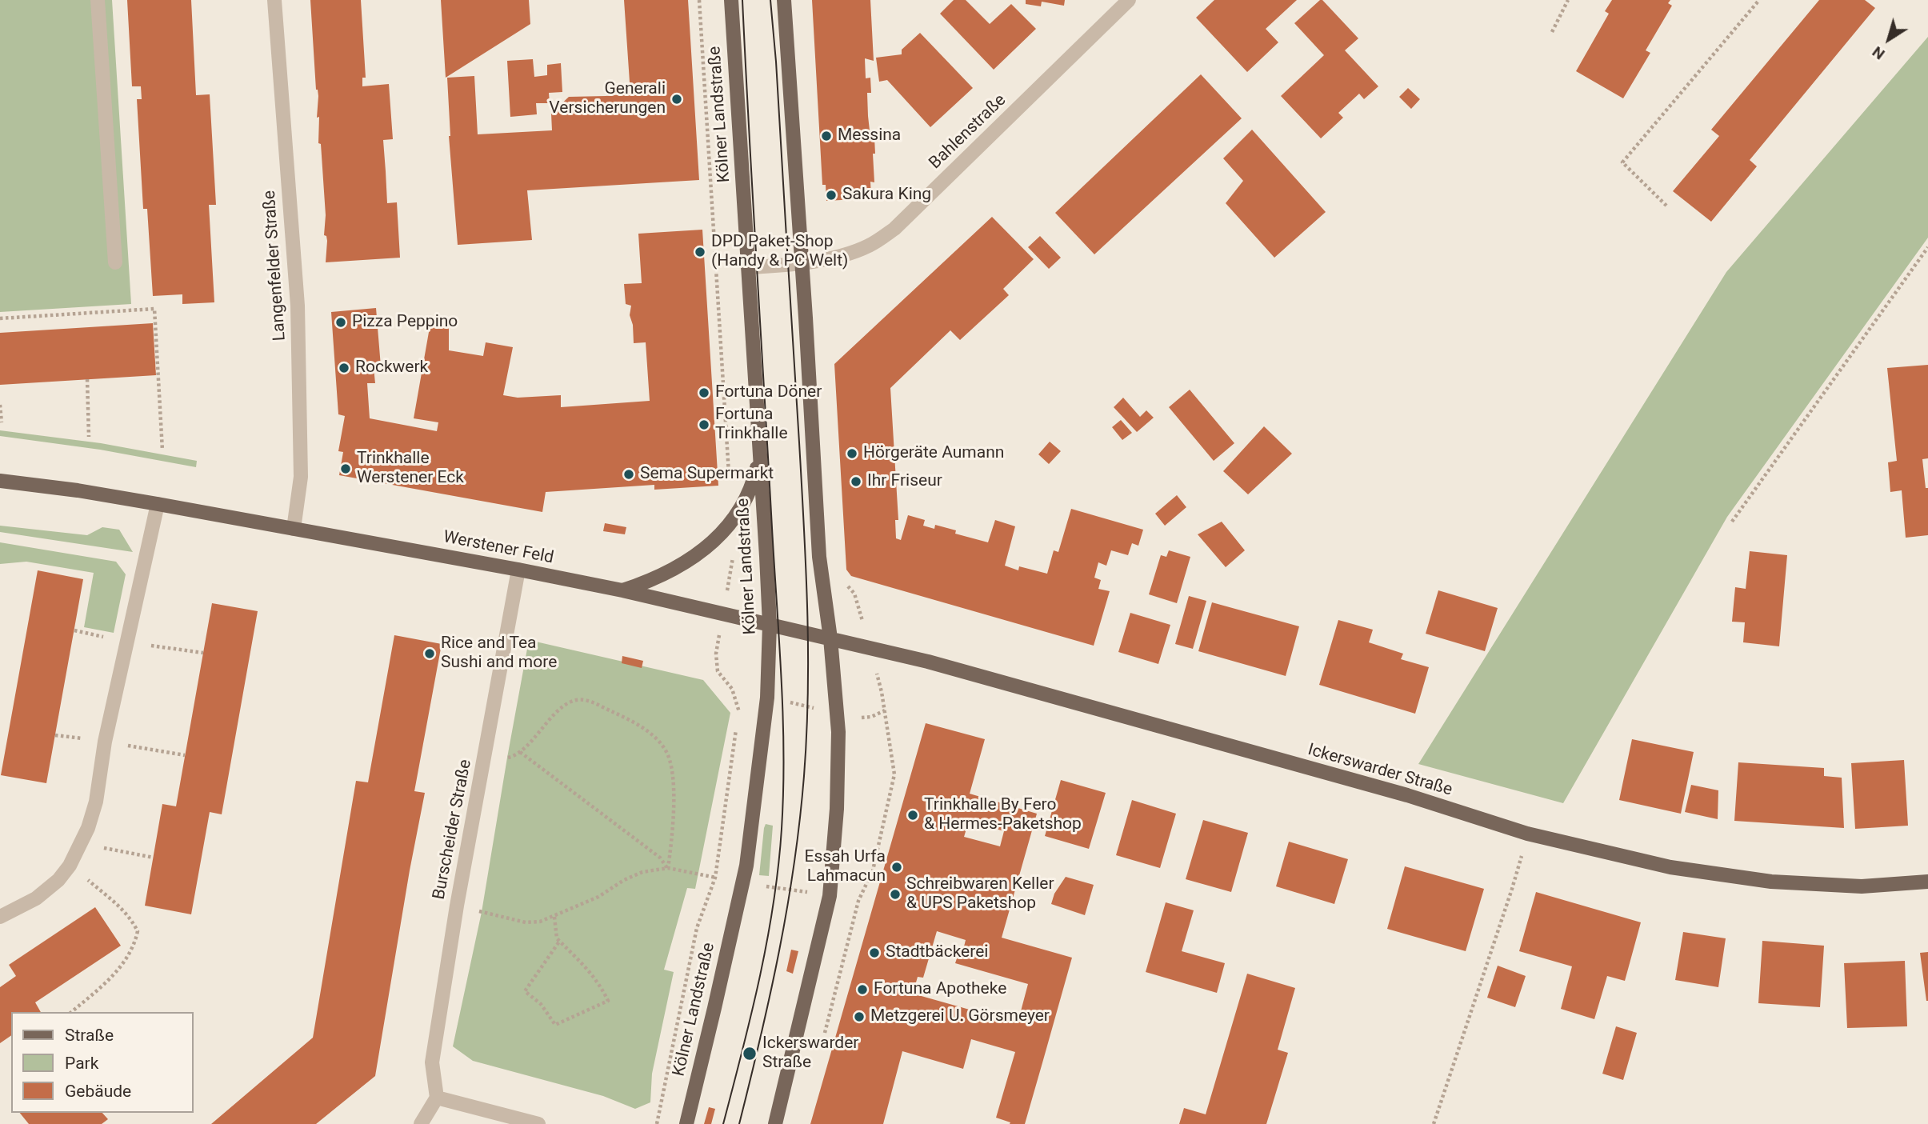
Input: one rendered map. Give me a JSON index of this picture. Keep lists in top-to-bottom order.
{
  "streets": {
    "main road": ["Kölner Landstraße", "Werstener Feld", "Ickerswarder Straße"],
    "street": ["Bahlenstraße", "Langenfelder Straße", "Burscheider Straße"]
  },
  "crossings": [
    ["Kölner Landstraße", "Bahlenstraße"],
    ["Kölner Landstraße", "Werstener Feld"],
    ["Langenfelder Straße", "Werstener Feld"],
    ["Werstener Feld", "Ickerswarder Straße"],
    ["Werstener Feld", "Burscheider Straße"]
  ],
  "places": [
    "Generali Versicherungen",
    "Messina",
    "Sakura King",
    "DPD Paket-Shop (Handy & PC Welt)",
    "Pizza Peppino",
    "Rockwerk",
    "Fortuna Döner",
    "Fortuna Trinkhalle",
    "Hörgeräte Aumann",
    "Trinkhalle Werstener Eck",
    "Sema Supermarkt",
    "Ihr Friseur",
    "Rice and Tea Sushi and more",
    "Trinkhalle By Fero & Hermes-Paketshop",
    "Essah Urfa Lahmacun",
    "Schreibwaren Keller & UPS Paketshop",
    "Stadtbäckerei",
    "Fortuna Apotheke",
    "Metzgerei U. Görsmeyer",
    "Ickerswarder Straße"
  ],
  "legend": ["Straße", "Park", "Gebäude"],
  "north": "bottom left"
}
